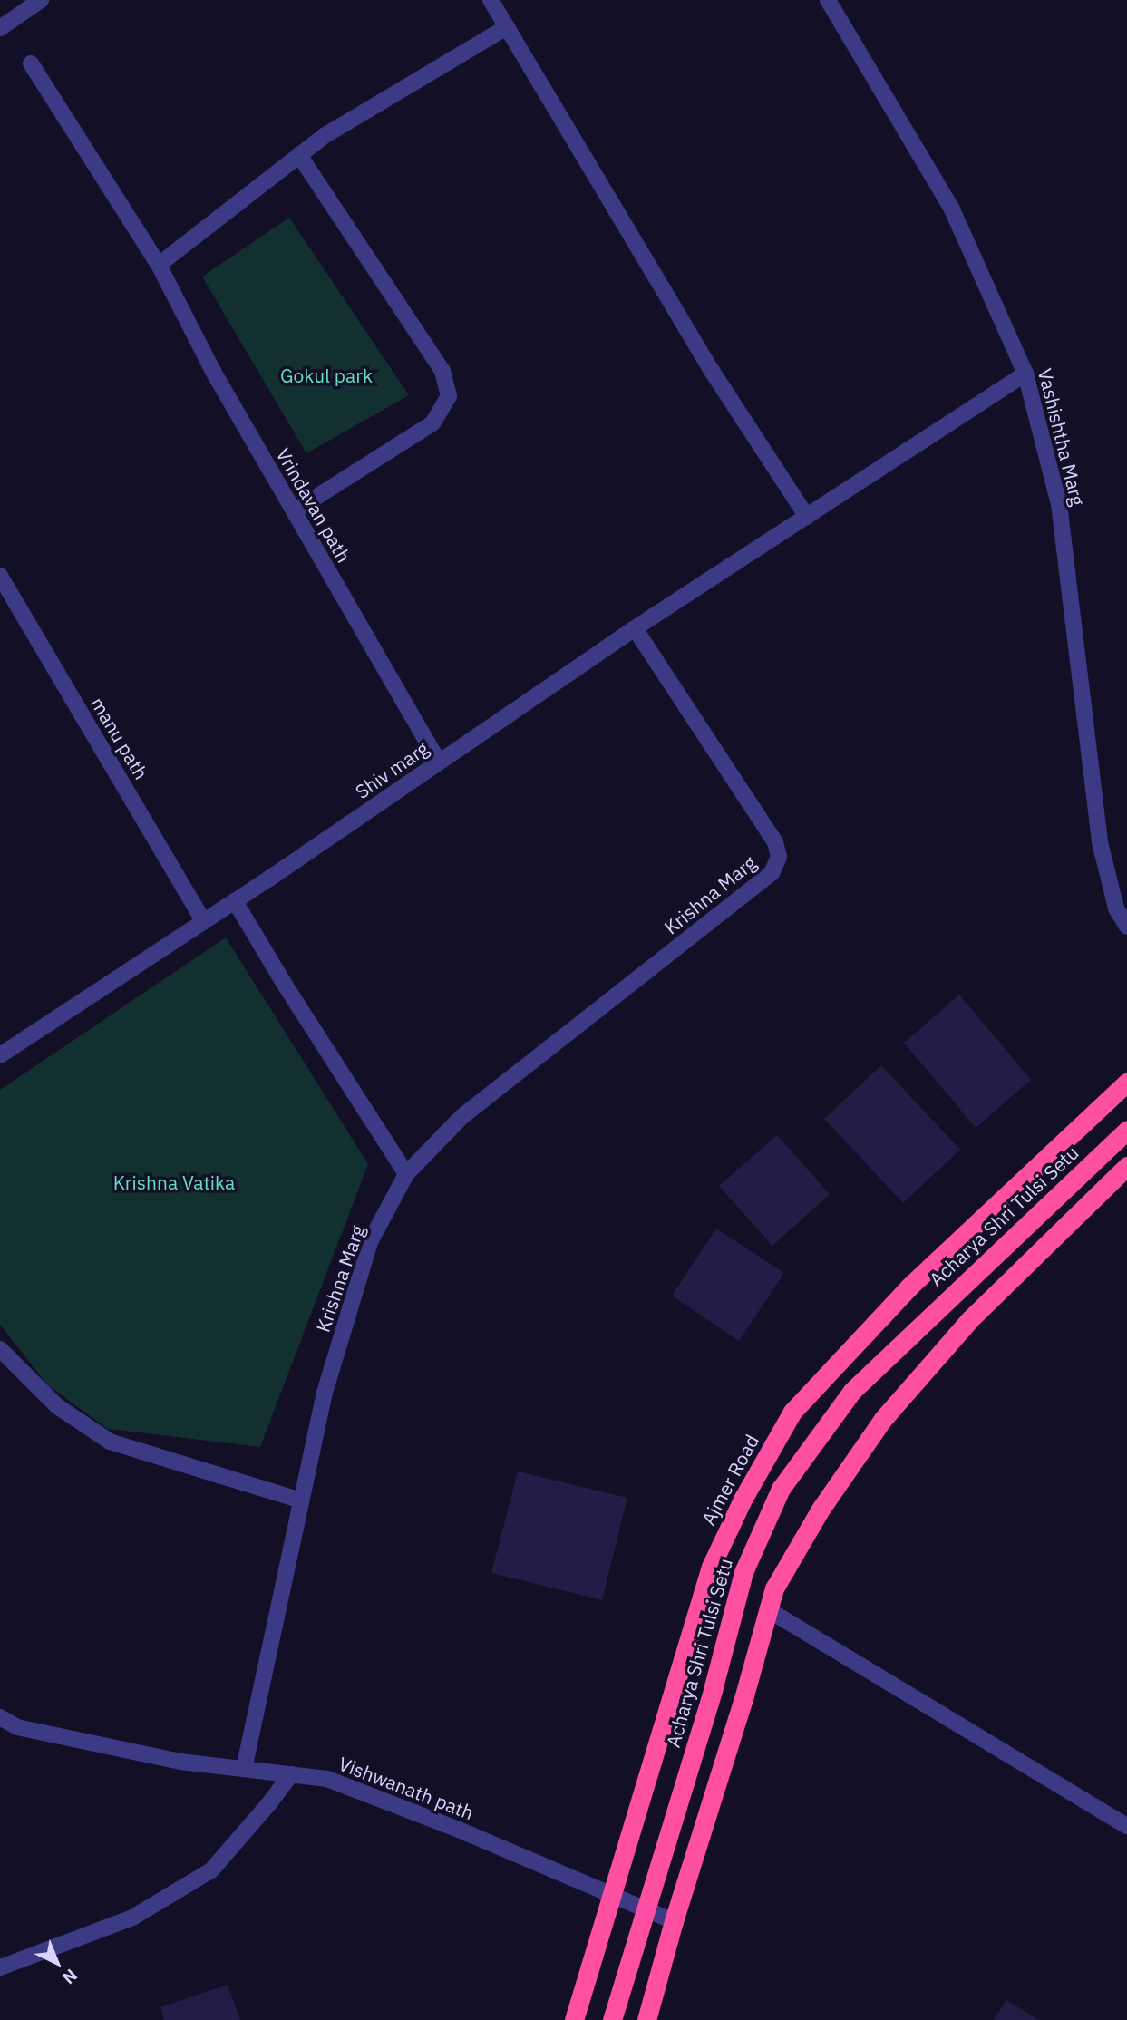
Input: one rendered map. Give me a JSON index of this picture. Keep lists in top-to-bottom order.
{
  "streets": {
    "highway": ["Acharya Shri Tulsi Setu", "Ajmer Road"],
    "street": [
      "Vashishtha Marg",
      "Vrindavan path",
      "manu path",
      "Shiv marg",
      "Krishna Marg",
      "Vishwanath path"
    ]
  },
  "crossings": [
    ["Vashishtha Marg", "Shiv marg"],
    ["Vrindavan path", "Shiv marg"],
    ["manu path", "Shiv marg"],
    ["Shiv marg", "Krishna Marg"],
    ["Krishna Marg", "Vishwanath path"],
    ["Ajmer Road", "Vishwanath path"]
  ],
  "parks": ["Gokul park", "Krishna Vatika"],
  "north": "bottom right"
}
